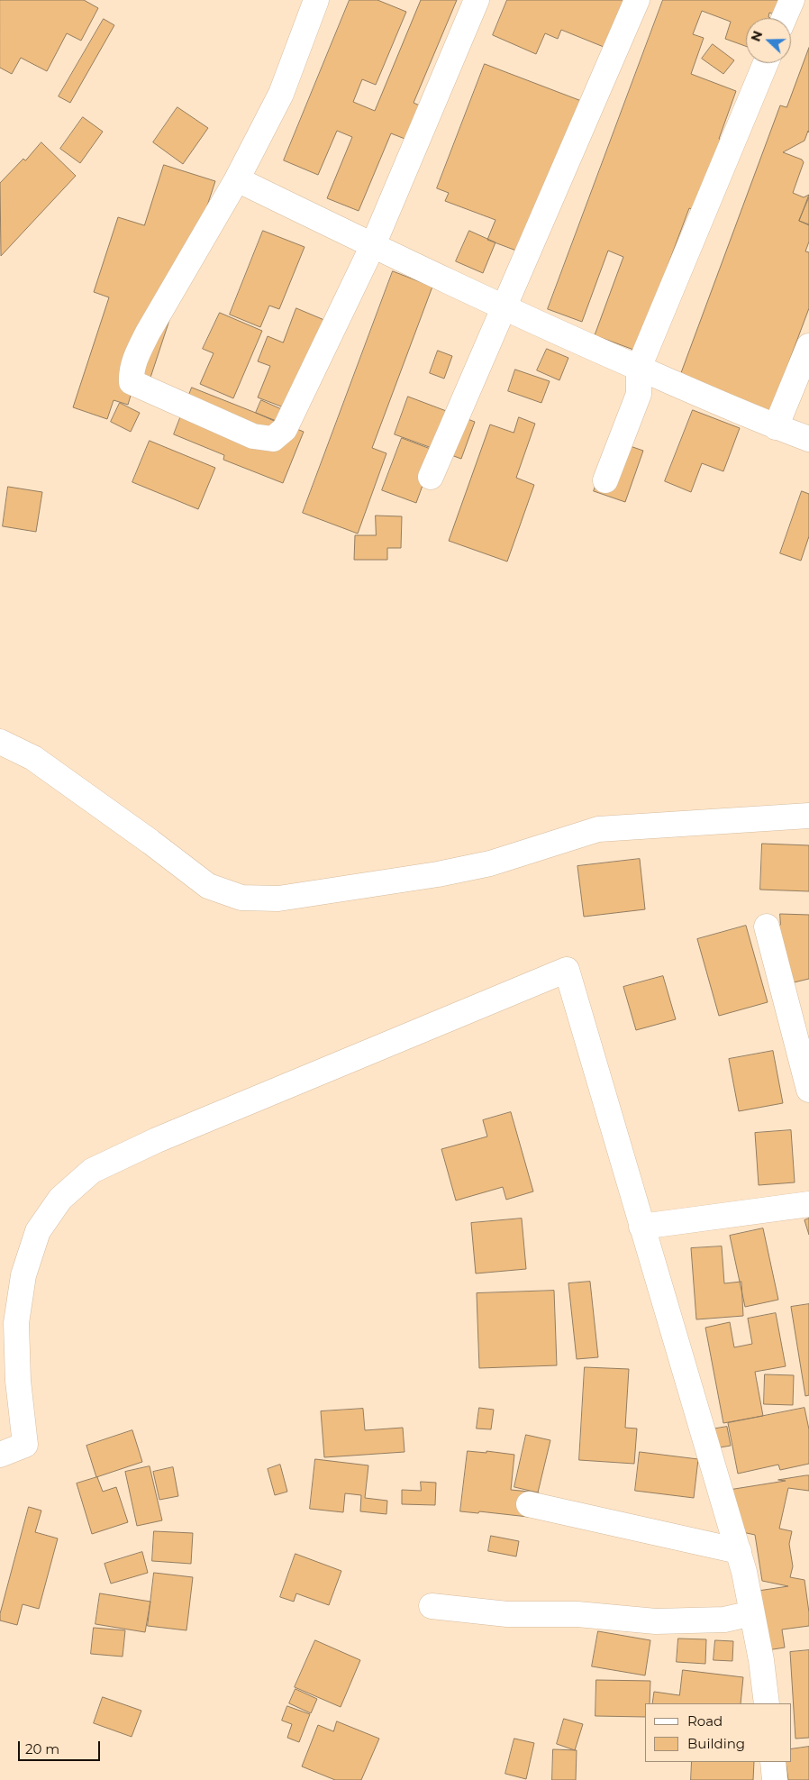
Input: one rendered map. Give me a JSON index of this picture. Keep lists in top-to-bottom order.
{
  "legend": ["Road", "Building"],
  "scale_bar": "20 m",
  "north": "left"
}
